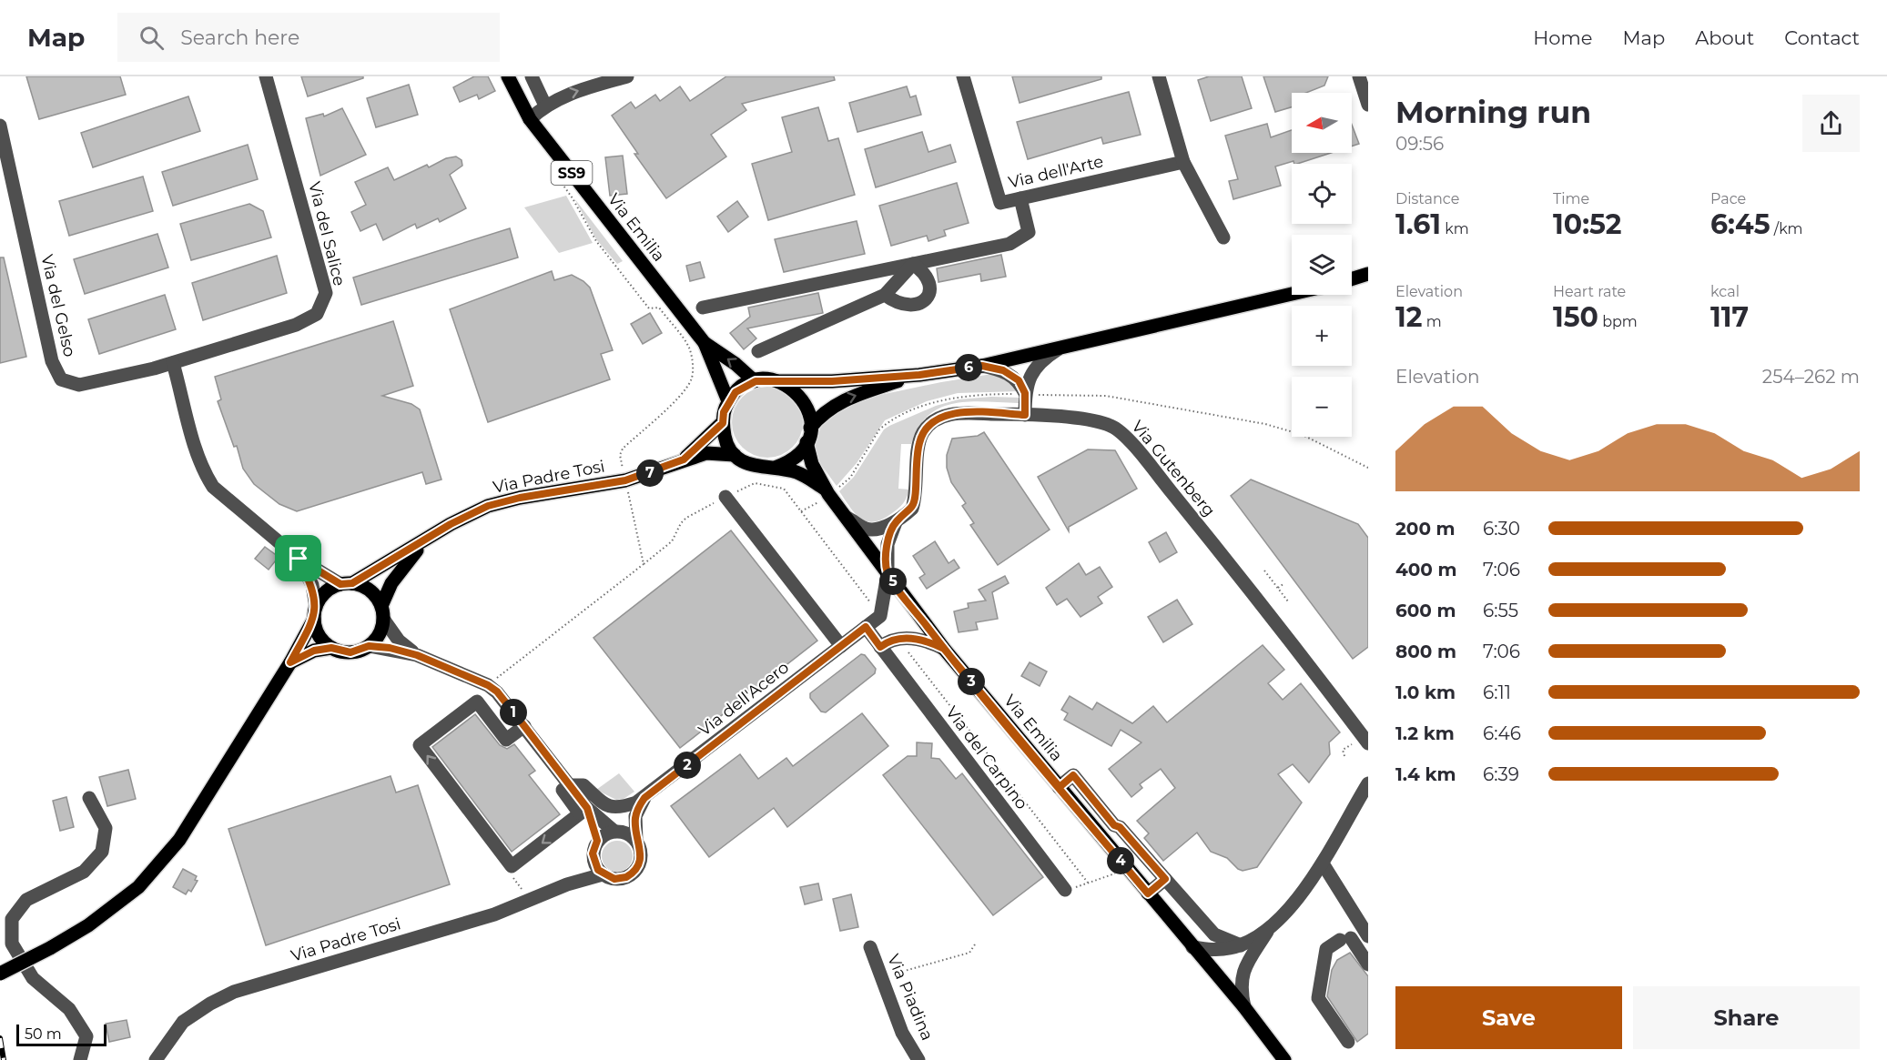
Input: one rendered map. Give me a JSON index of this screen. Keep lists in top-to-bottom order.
{
  "streets": {
    "main road": ["SS9", "Via Emilia", "Via Padre Tosi"],
    "street": [
      "Via dell'Arte",
      "Via del Salice",
      "Via del Gelso",
      "Via Gutenberg",
      "Via dell'Acero",
      "Via del Carpino",
      "Via Piadina"
    ]
  },
  "crossings": [
    ["Via Emilia", "Via Gutenberg"],
    ["Via Emilia", "Via Padre Tosi"],
    ["Via del Salice", "Via del Gelso"],
    ["Via Padre Tosi", "Via dell'Acero"]
  ],
  "scale_bar": "50 m",
  "north": "left",
  "page": {
    "header": "Map",
    "search": "Search here",
    "nav": [
      "Home",
      "Map",
      "About",
      "Contact"
    ],
    "heading": ["Morning run", "09:56"],
    "map_buttons": ["+", "−"],
    "stats": [
      ["Distance", "1.61 km"],
      ["Time", "10:52"],
      ["Pace", "6:45 /km"],
      ["Elevation", "12 m"],
      ["Heart rate", "150 bpm"],
      ["kcal", "117"]
    ],
    "pins": [
      "6",
      "7",
      "5",
      "3",
      "1",
      "2",
      "4"
    ],
    "chart": ["Elevation", "254–262 m"],
    "list": [
      {
        "name": "200 m",
        "note": "6:30"
      },
      {
        "name": "400 m",
        "note": "7:06"
      },
      {
        "name": "600 m",
        "note": "6:55"
      },
      {
        "name": "800 m",
        "note": "7:06"
      },
      {
        "name": "1.0 km",
        "note": "6:11"
      },
      {
        "name": "1.2 km",
        "note": "6:46"
      },
      {
        "name": "1.4 km",
        "note": "6:39"
      }
    ],
    "buttons": ["Save", "Share"],
    "scale": "50 m"
  }
}
